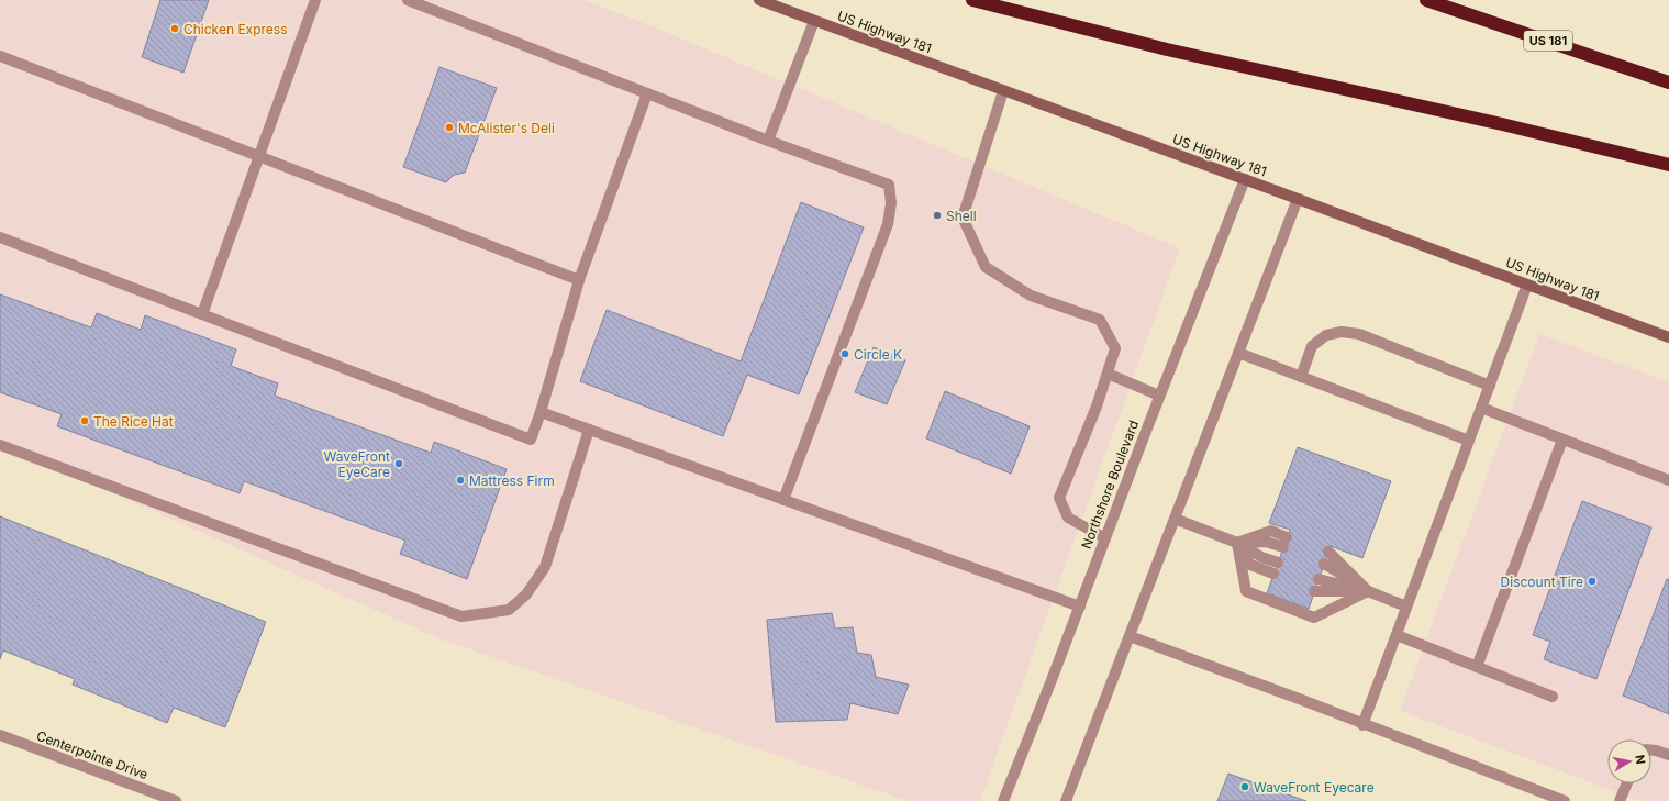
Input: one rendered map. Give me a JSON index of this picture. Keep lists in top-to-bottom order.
{
  "streets": {
    "highway": ["US 181"],
    "main road": ["US Highway 181"],
    "street": ["Northshore Boulevard", "Centerpointe Drive"]
  },
  "crossings": [
    ["US Highway 181", "Northshore Boulevard"]
  ],
  "places": [
    "Chicken Express",
    "McAlister's Deli",
    "Shell",
    "Circle K",
    "The Rice Hat",
    "WaveFront EyeCare",
    "Mattress Firm",
    "Discount Tire",
    "WaveFront Eyecare"
  ],
  "north": "right"
}
